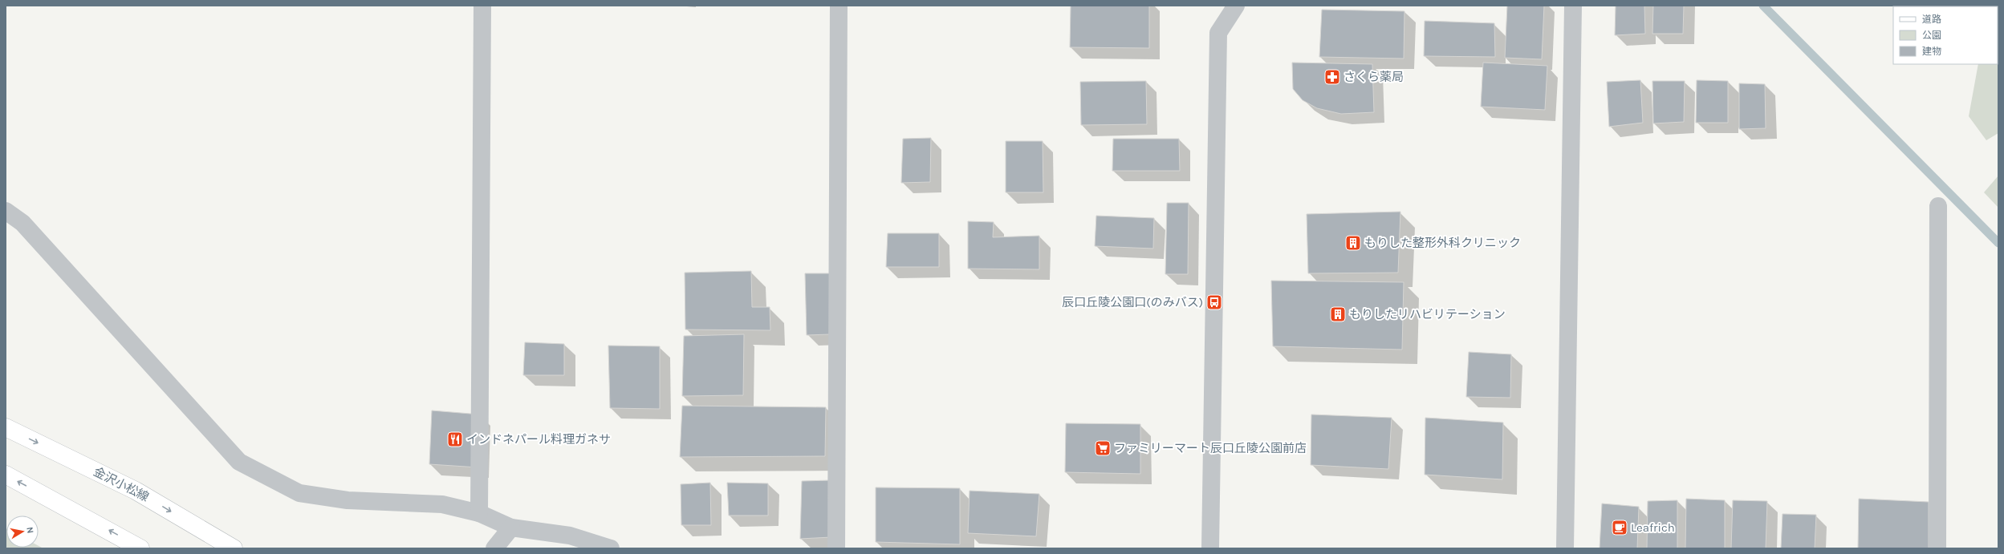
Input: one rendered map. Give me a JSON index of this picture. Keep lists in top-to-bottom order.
{
  "streets": {
    "main road": ["金沢小松線"]
  },
  "places": {
    "pharmacy": ["さくら薬局"],
    "building": ["もりした整形外科クリニック", "もりしたリハビリテーション"],
    "bus stop": ["辰口丘陵公園口(のみバス)"],
    "restaurant": ["インドネパール料理ガネサ"],
    "supermarket": ["ファミリーマート辰口丘陵公園前店"],
    "cafe": ["Leafrich"]
  },
  "legend": ["道路", "公園", "建物"],
  "north": "right"
}
